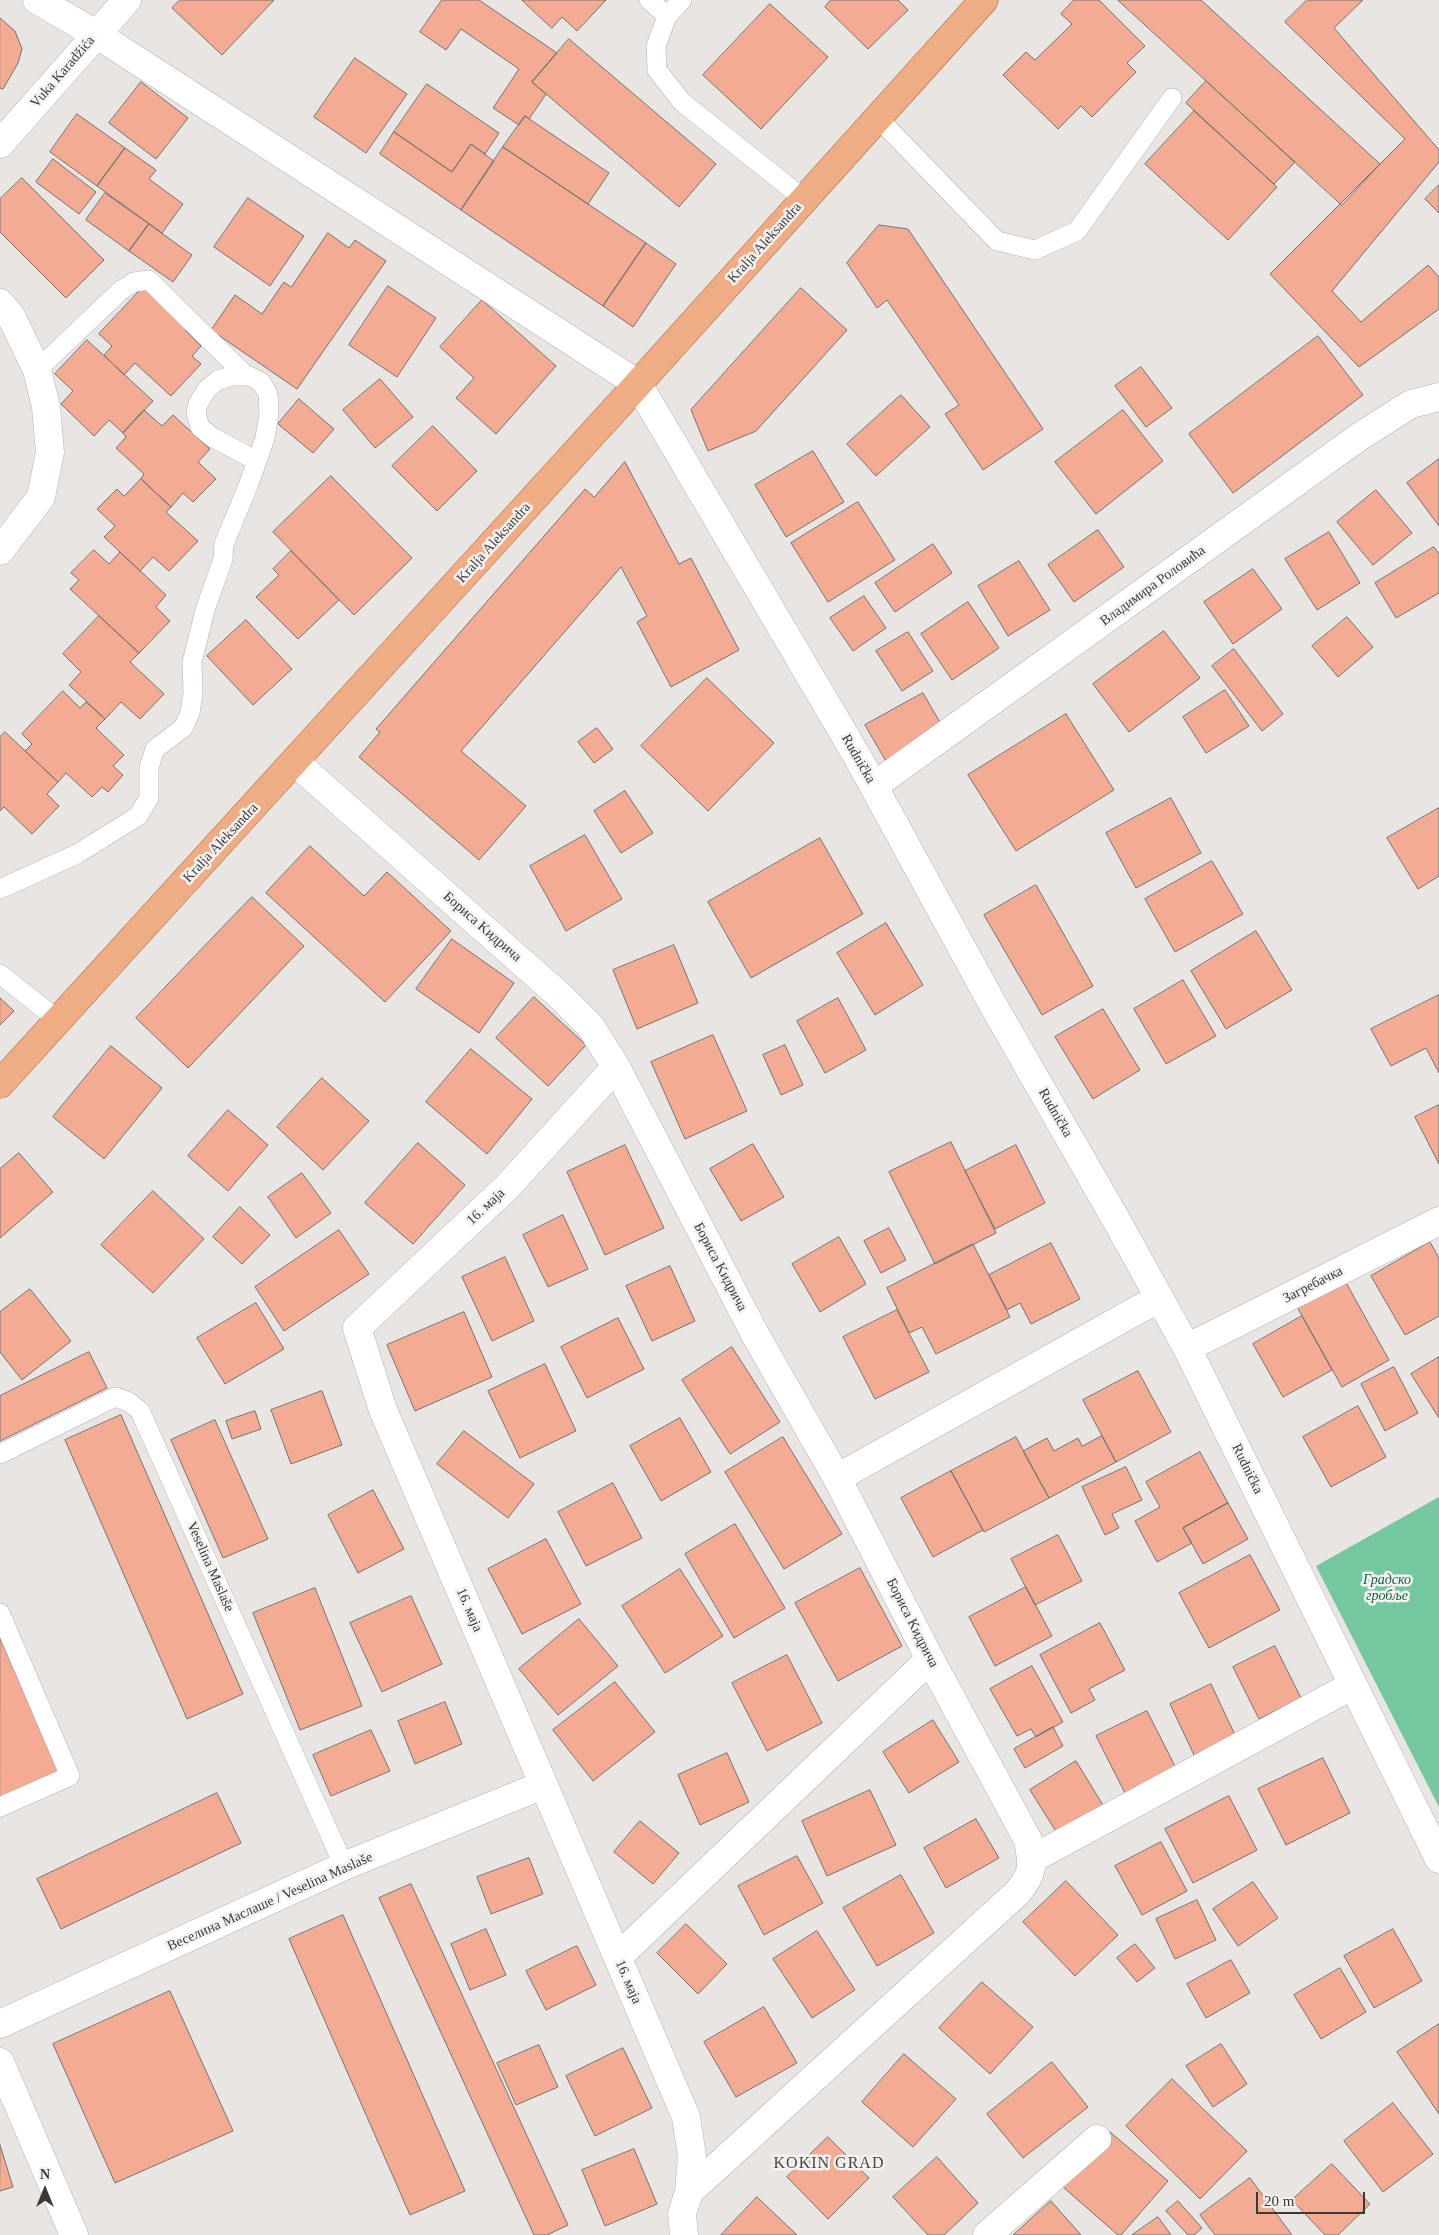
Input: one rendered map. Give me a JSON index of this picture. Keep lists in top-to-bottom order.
{
  "streets": {
    "main road": ["Kralja Aleksandra"],
    "street": [
      "Vuka Karadžića",
      "Владимира Роловића",
      "Rudnička",
      "Бориса Kидрича",
      "16. маја",
      "Загребачка",
      "Веселина Маслаше / Veselina Maslaše"
    ],
    "lane": ["Veselina Maslaše"]
  },
  "crossings": [
    ["Kralja Aleksandra", "Rudnička"],
    ["Kralja Aleksandra", "Бориса Kидрича"],
    ["Владимира Роловића", "Rudnička"],
    ["Rudnička", "Загребачка"],
    ["Бориса Kидрича", "16. маја"],
    ["16. маја", "Веселина Маслаше / Veselina Maslaše"],
    ["Veselina Maslaše", "Веселина Маслаше / Veselina Maslaše"]
  ],
  "districts": ["KOKIN GRAD"],
  "parks": ["Градско гробље"],
  "scale_bar": "20 m",
  "north": "top"
}
